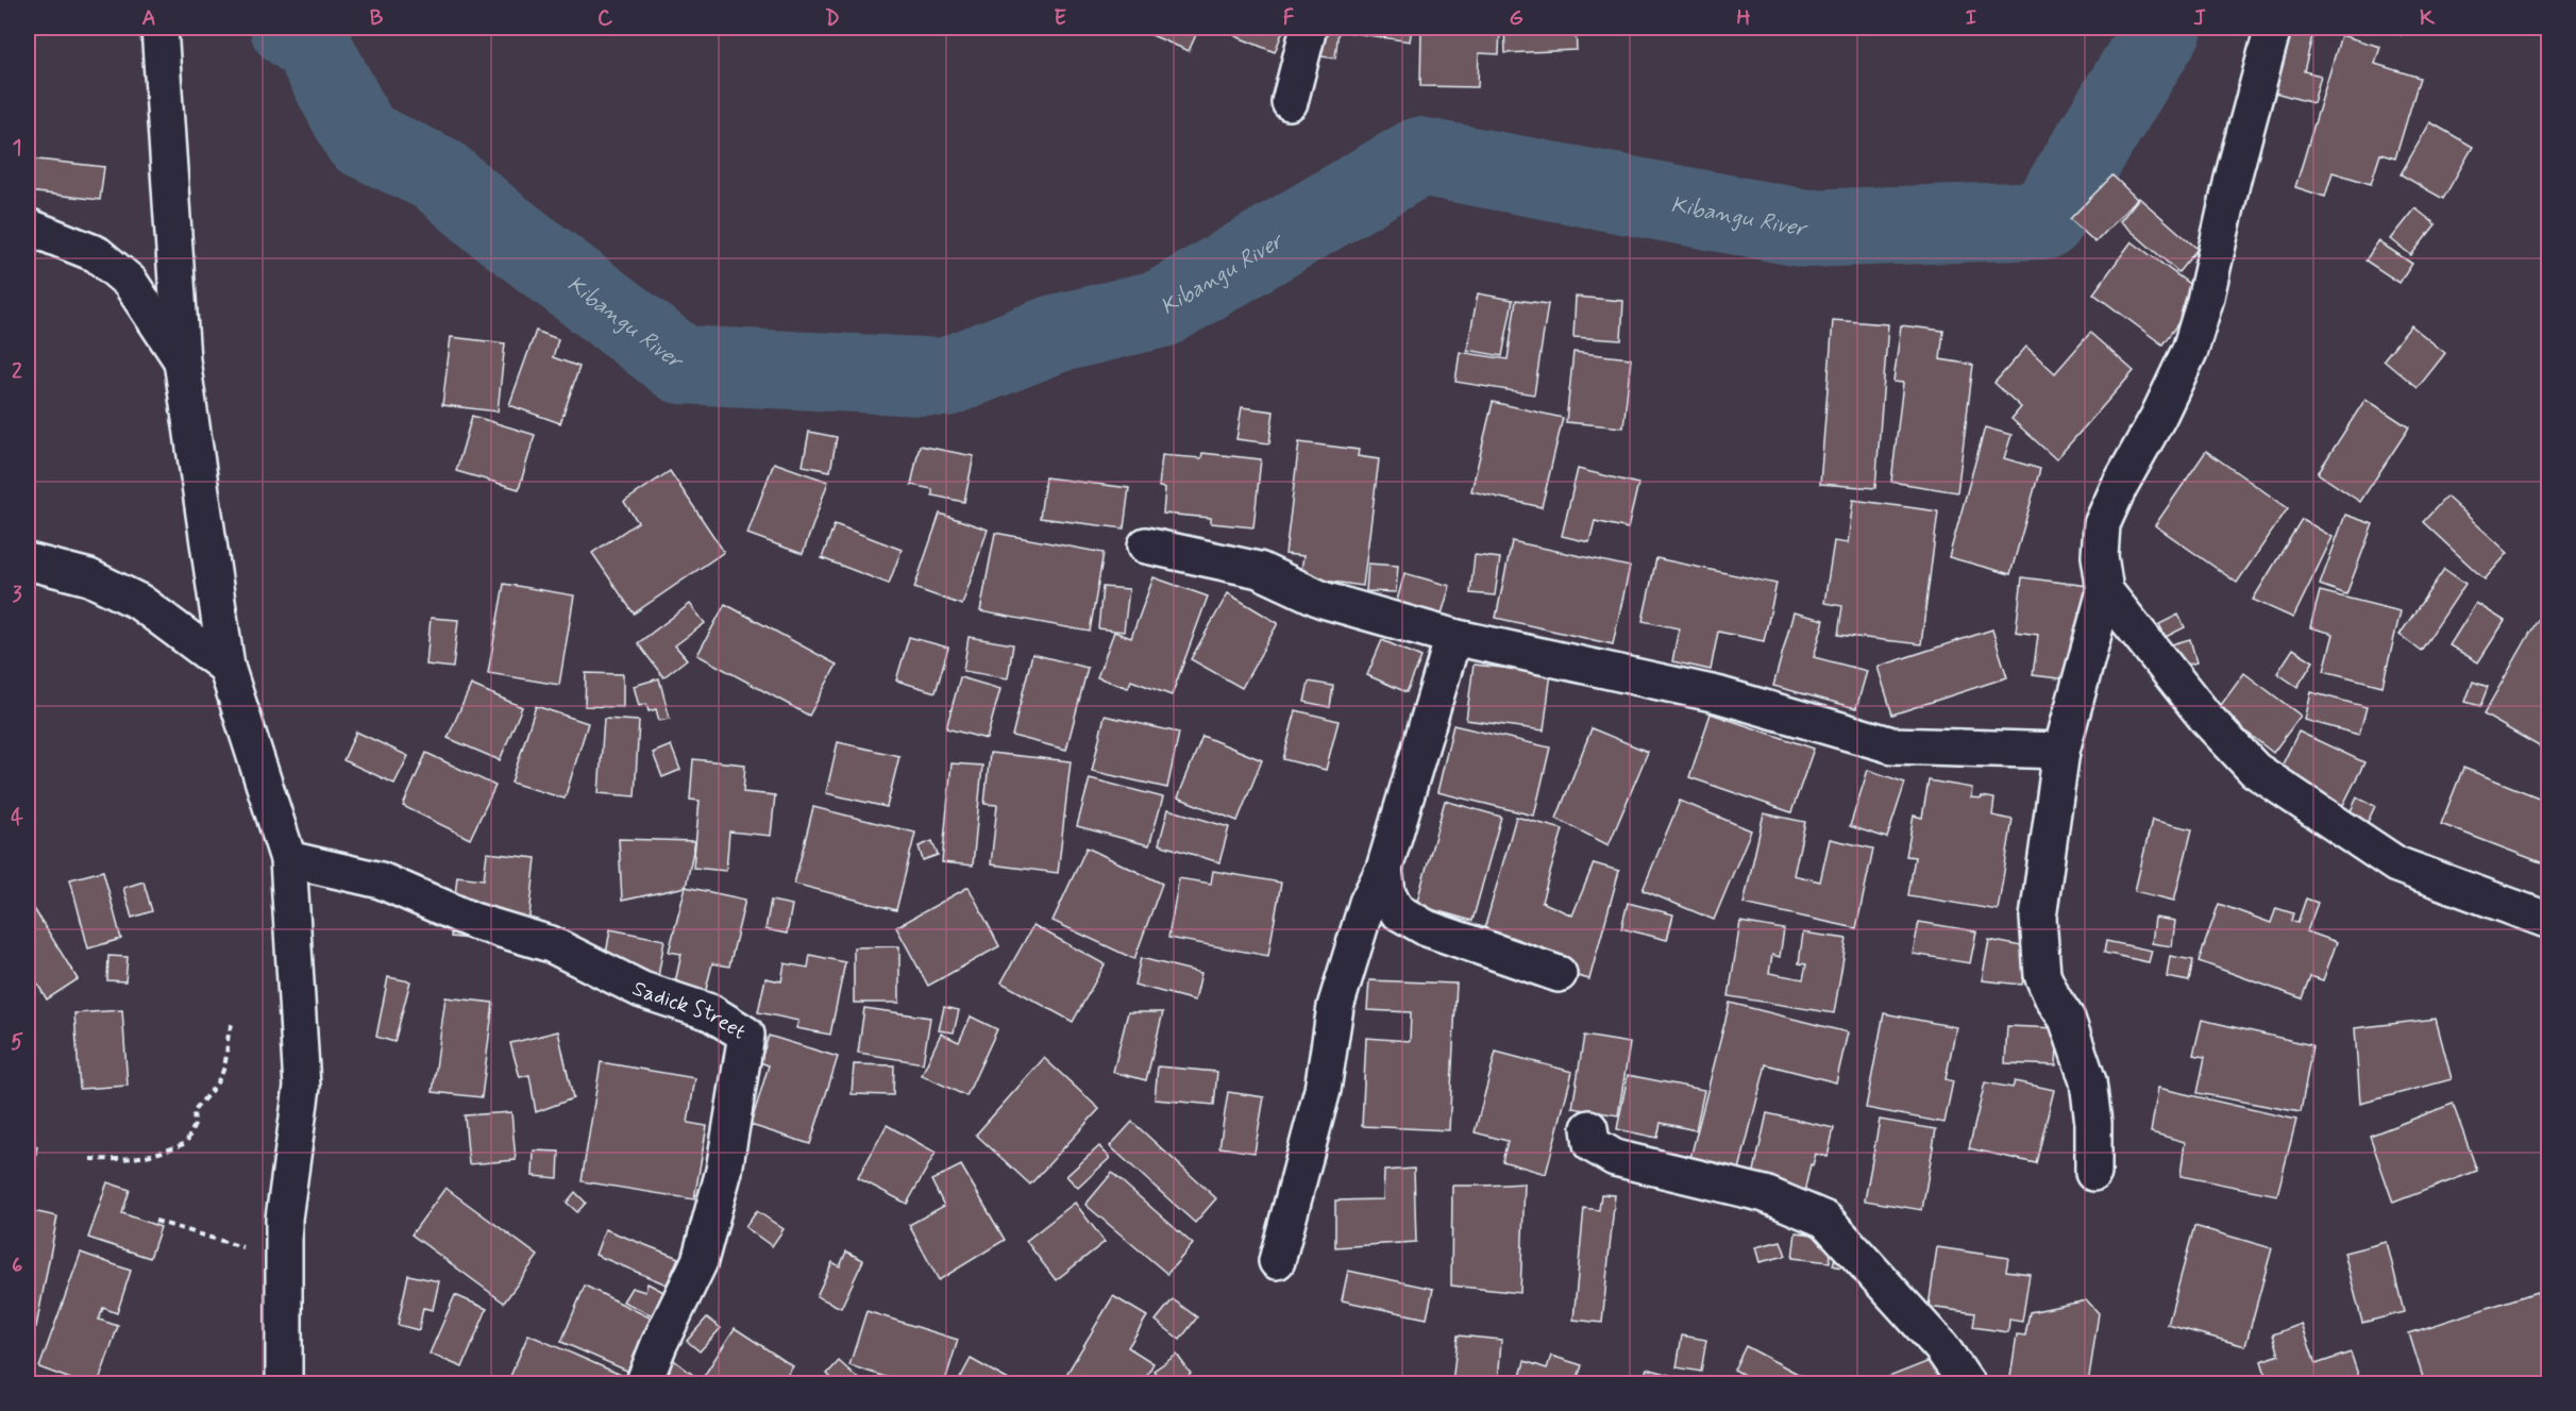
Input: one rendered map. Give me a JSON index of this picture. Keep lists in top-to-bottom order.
{
  "streets": {
    "street": ["Sadick Street"]
  },
  "water": ["Kibangu River"],
  "grid": {
    "columns": [
      "A",
      "B",
      "C",
      "D",
      "E",
      "F",
      "G",
      "H",
      "I",
      "J",
      "K"
    ],
    "rows": [
      "1",
      "2",
      "3",
      "4",
      "5",
      "6"
    ]
  }
}
